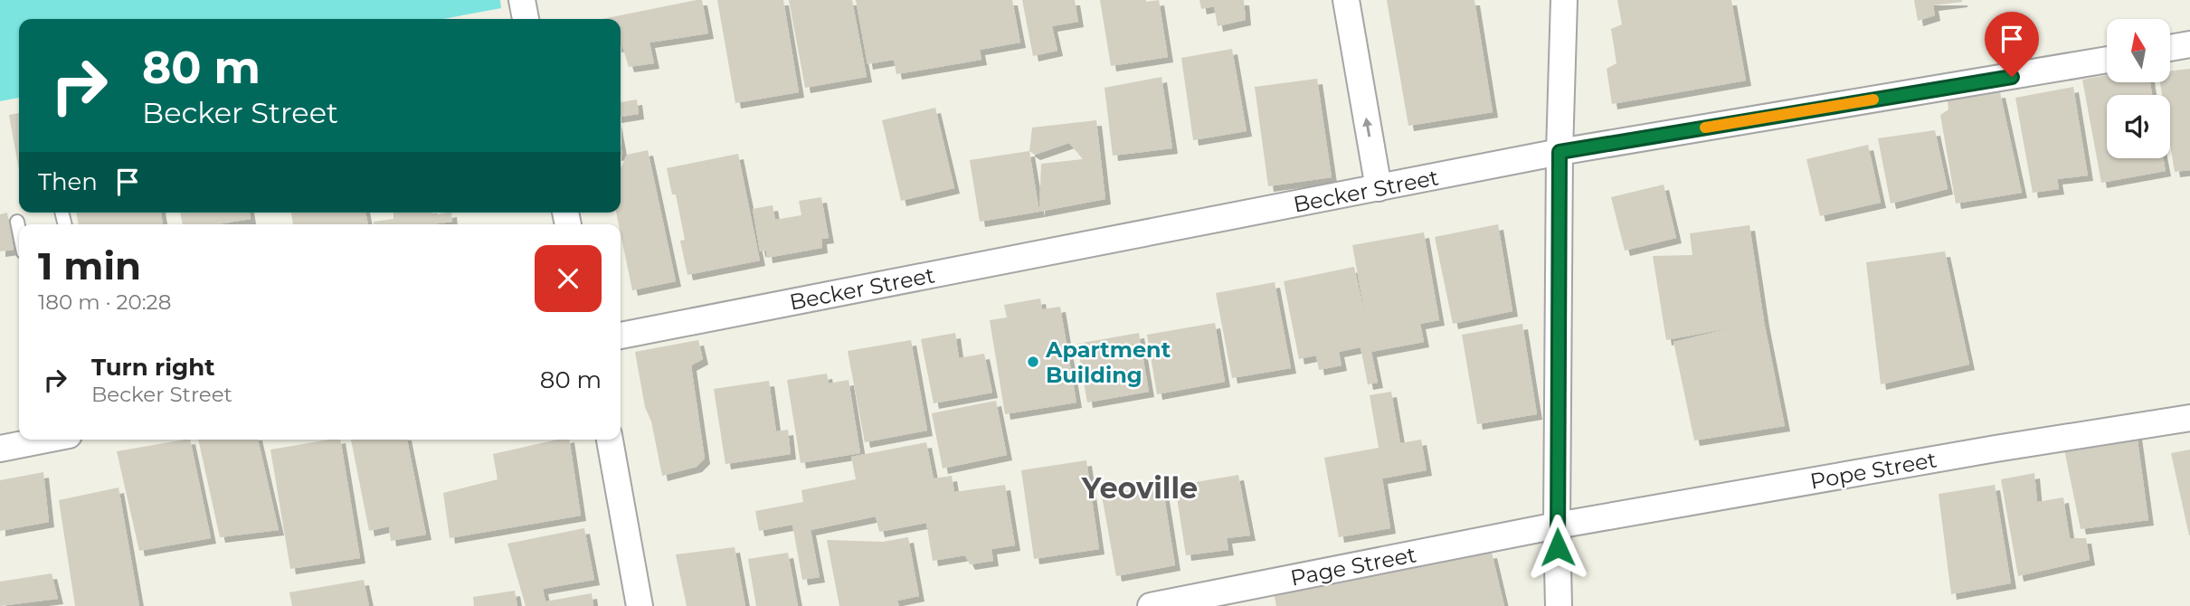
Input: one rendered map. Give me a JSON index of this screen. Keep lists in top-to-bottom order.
{
  "streets": {
    "street": ["Becker Street", "Pope Street", "Page Street"]
  },
  "crossings": [
    ["Pope Street", "Page Street"]
  ],
  "districts": ["Yeoville"],
  "places": ["Apartment Building"],
  "north": "top",
  "page": {
    "turn": ["80 m", "Becker Street"],
    "then": "Then",
    "heading": ["1 min", "180 m · 20:28"],
    "list": [
      {
        "name": "Turn right",
        "note": "Becker Street",
        "value": "80 m"
      }
    ]
  }
}
